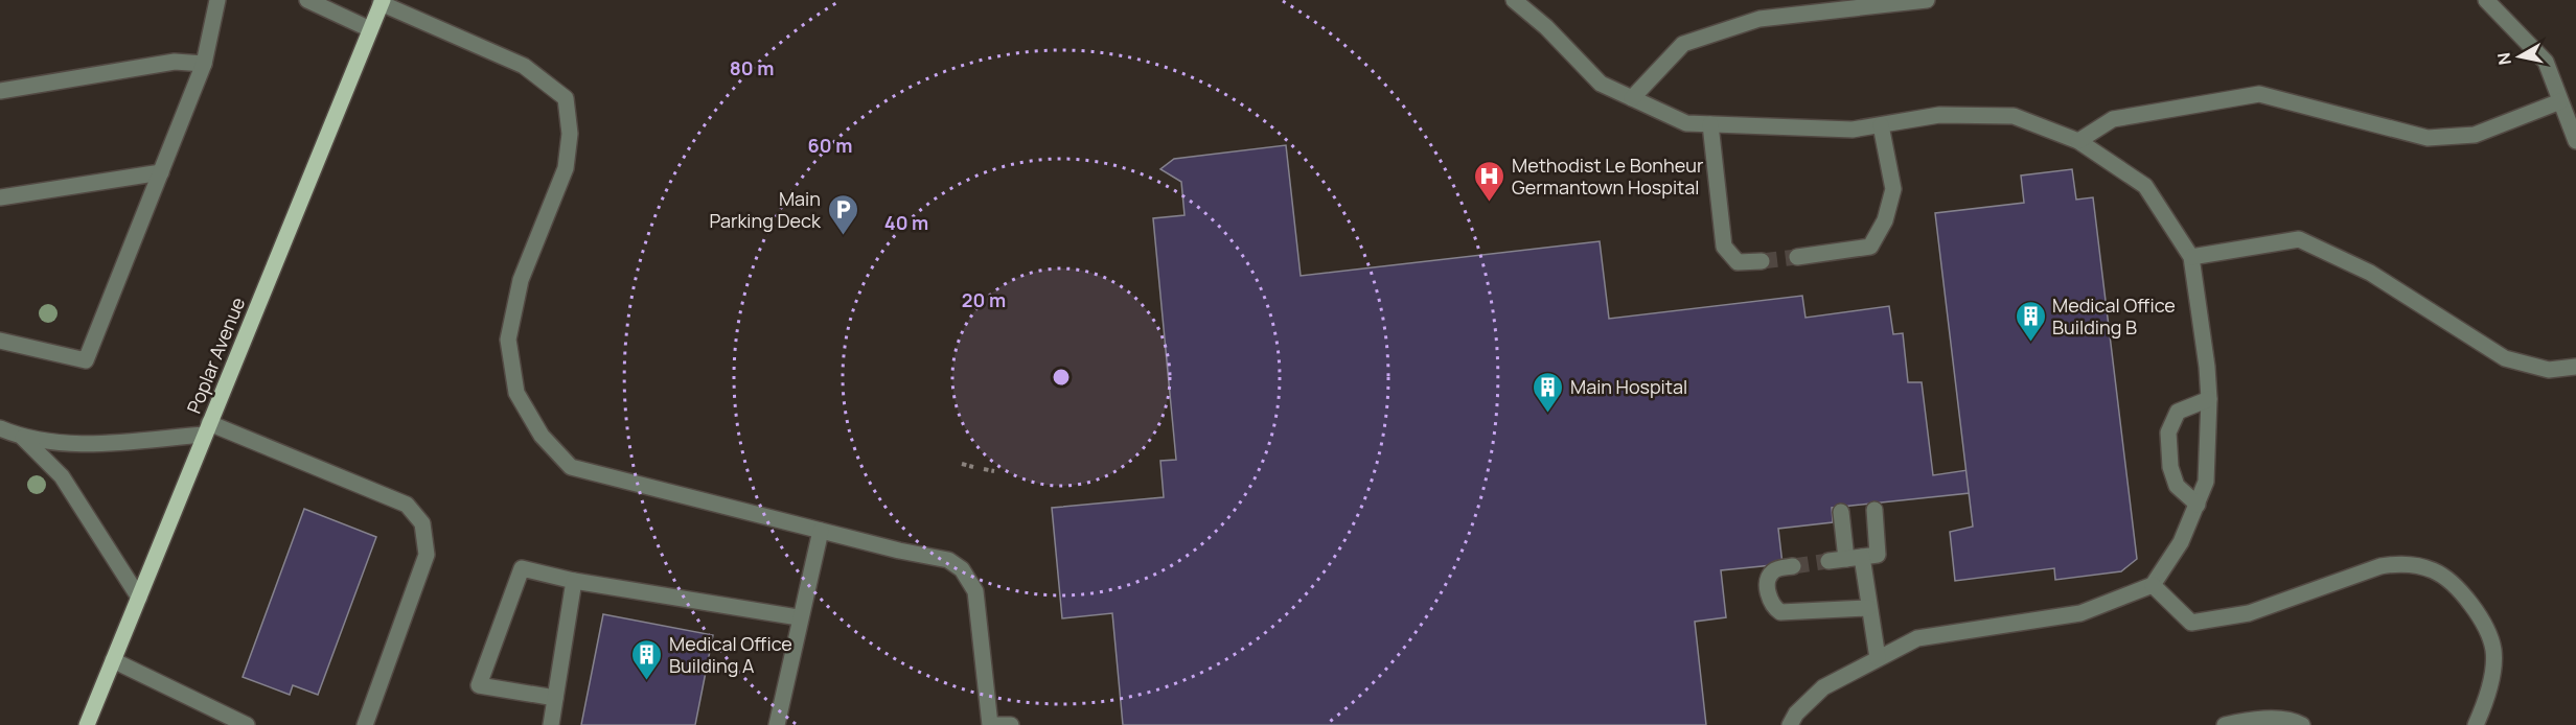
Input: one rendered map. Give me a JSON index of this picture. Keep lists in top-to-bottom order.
{
  "streets": {
    "main road": ["Poplar Avenue"]
  },
  "places": {
    "hospital": ["Methodist Le Bonheur Germantown Hospital"],
    "parking": ["Main Parking Deck"],
    "building": ["Medical Office Building B", "Main Hospital", "Medical Office Building A"]
  },
  "north": "left",
  "rings": [
    "80 m",
    "60 m",
    "40 m",
    "20 m"
  ]
}
